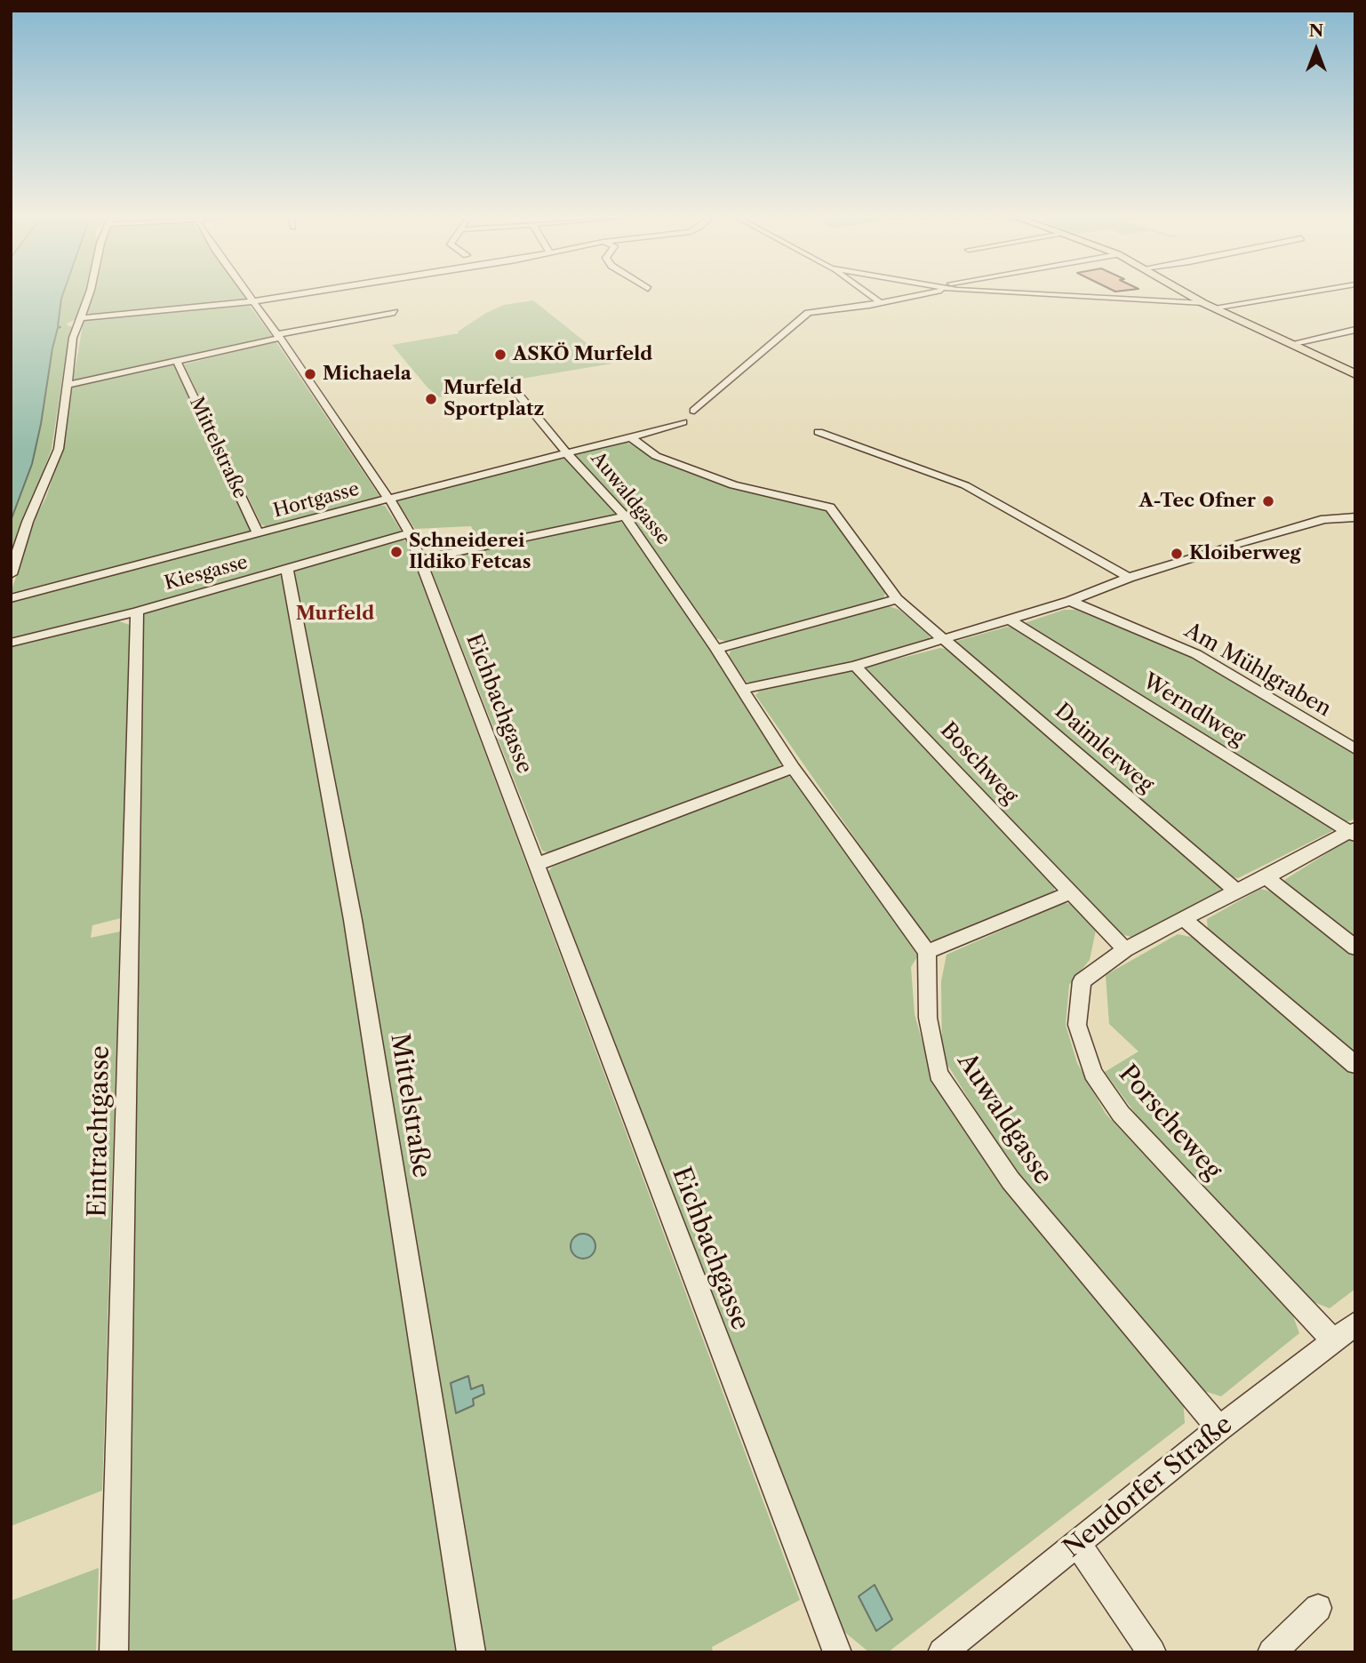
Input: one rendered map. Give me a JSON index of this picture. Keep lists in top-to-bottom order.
{
  "streets": {
    "street": [
      "Mittelstraße",
      "Auwaldgasse",
      "Hortgasse",
      "Kiesgasse",
      "Am Mühlgraben",
      "Eichbachgasse",
      "Werndlweg",
      "Daimlerweg",
      "Boschweg",
      "Porscheweg",
      "Eintrachtgasse",
      "Neudorfer Straße"
    ]
  },
  "crossings": [
    ["Mittelstraße", "Hortgasse"],
    ["Mittelstraße", "Kiesgasse"],
    ["Auwaldgasse", "Hortgasse"],
    ["Auwaldgasse", "Neudorfer Straße"],
    ["Hortgasse", "Eichbachgasse"],
    ["Kiesgasse", "Eichbachgasse"],
    ["Kiesgasse", "Eintrachtgasse"],
    ["Werndlweg", "Porscheweg"],
    ["Daimlerweg", "Porscheweg"],
    ["Boschweg", "Porscheweg"],
    ["Porscheweg", "Neudorfer Straße"]
  ],
  "districts": ["Murfeld"],
  "places": [
    "ASKÖ Murfeld",
    "Michaela",
    "Murfeld Sportplatz",
    "A-Tec Ofner",
    "Schneiderei Ildiko Fetcas",
    "Kloiberweg"
  ],
  "north": "top"
}
